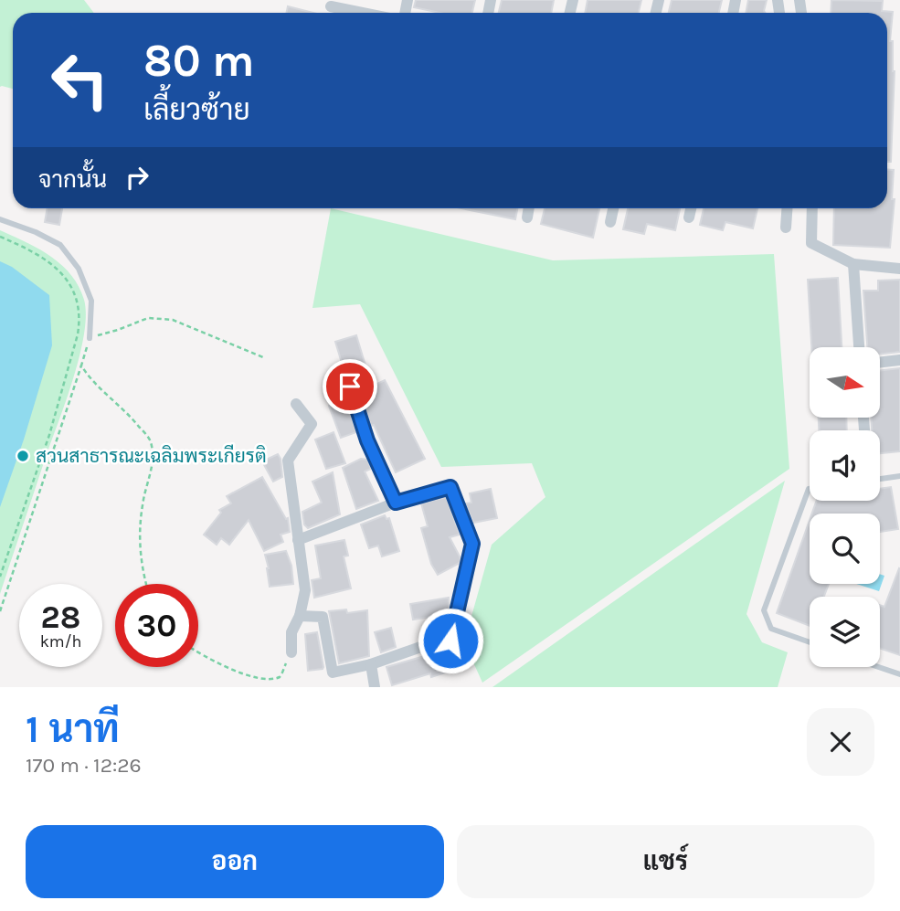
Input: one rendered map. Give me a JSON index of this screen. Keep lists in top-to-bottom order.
{
  "places": ["สวนสาธารณะเฉลิมพระเกียรติ"],
  "north": "right",
  "page": {
    "turn": ["80 m", "เลี้ยวซ้าย"],
    "then": "จากนั้น",
    "speed": "28 km/h",
    "limit": "30",
    "heading": ["1 นาที", "170 m · 12:26"],
    "buttons": ["ออก", "แชร์"]
  }
}
